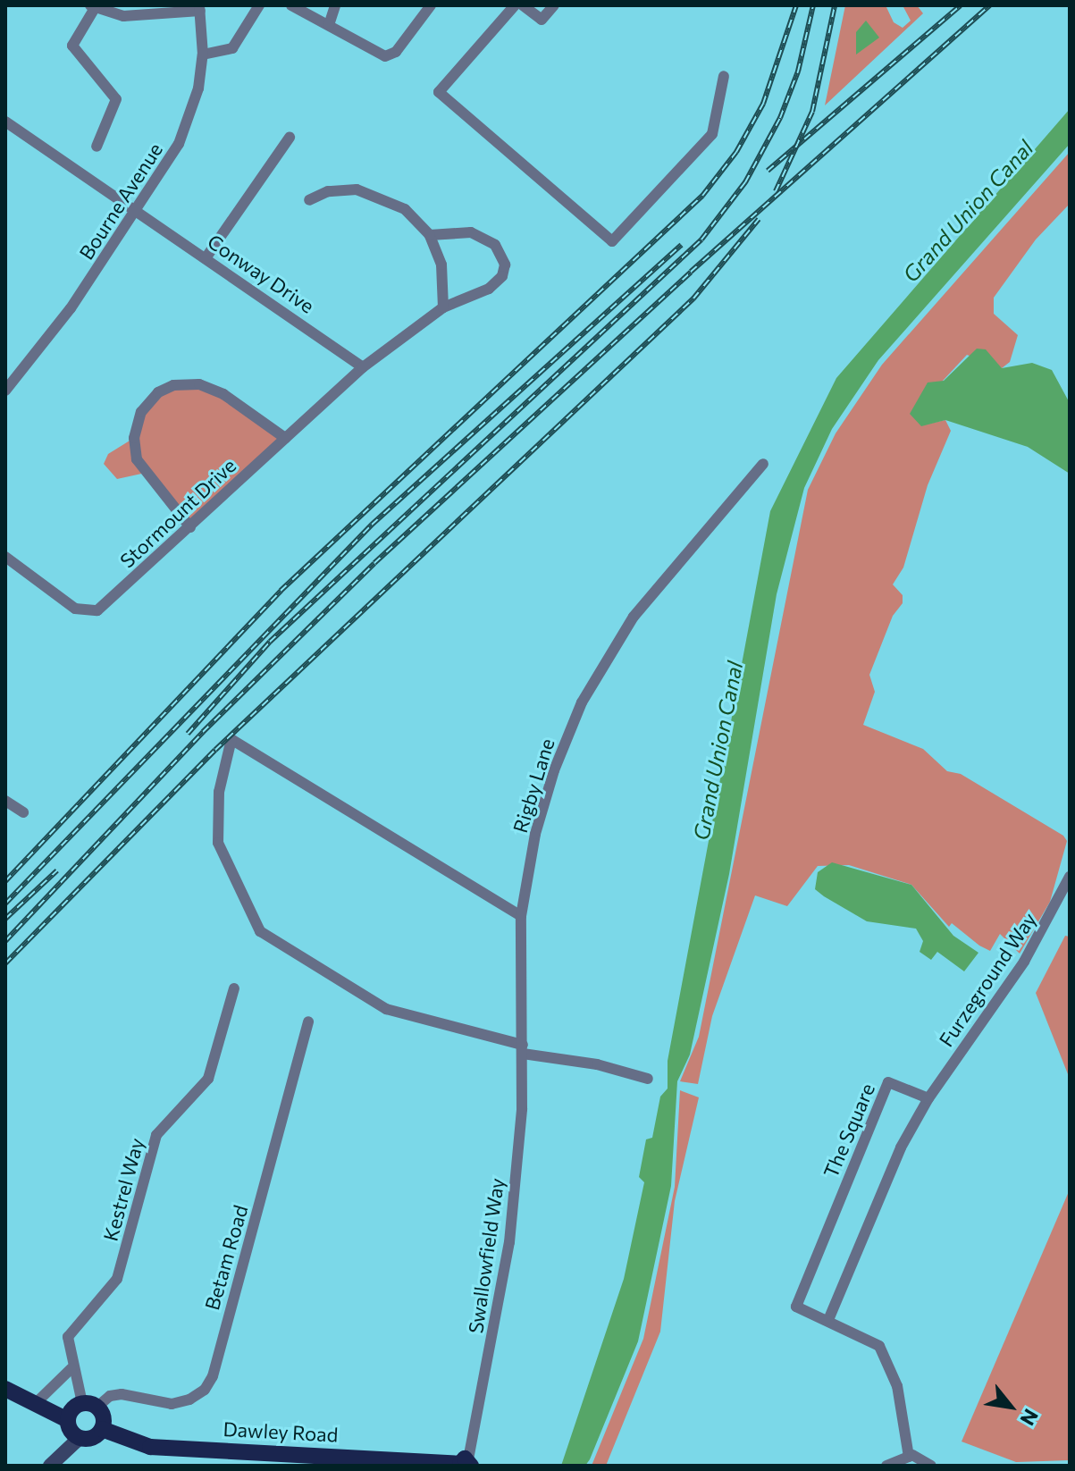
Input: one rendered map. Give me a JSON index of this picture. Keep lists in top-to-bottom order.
{
  "streets": {
    "main road": ["Dawley Road"],
    "street": [
      "Bourne Avenue",
      "Conway Drive",
      "Stormount Drive",
      "Rigby Lane",
      "Furzeground Way",
      "The Square",
      "Kestrel Way",
      "Swallowfield Way",
      "Betam Road"
    ]
  },
  "crossings": [
    ["Bourne Avenue", "Conway Drive"],
    ["Conway Drive", "Stormount Drive"],
    ["Rigby Lane", "Swallowfield Way"],
    ["Furzeground Way", "The Square"],
    ["Kestrel Way", "Betam Road"],
    ["Kestrel Way", "Dawley Road"],
    ["Swallowfield Way", "Dawley Road"],
    ["Betam Road", "Dawley Road"]
  ],
  "water": ["Grand Union Canal"],
  "north": "bottom right"
}
